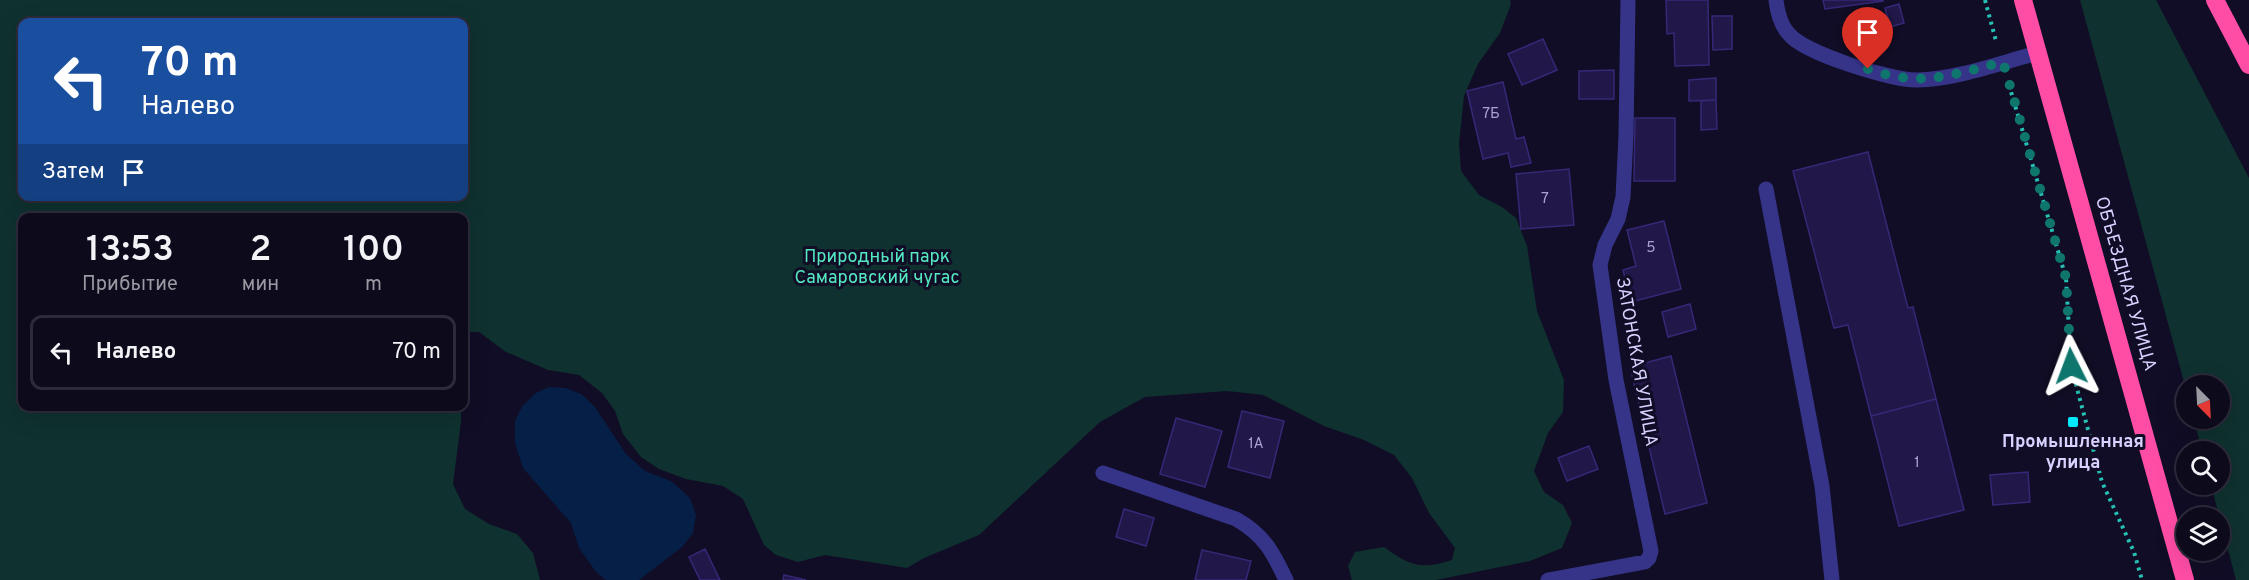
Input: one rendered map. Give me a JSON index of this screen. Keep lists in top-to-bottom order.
{
  "streets": {
    "highway": ["ОБЪЕЗДНАЯ УЛИЦА"],
    "street": ["ЗАТОНСКАЯ УЛИЦА"]
  },
  "parks": ["Природный парк Самаровский чугас"],
  "places": {
    "transit": ["Промышленная улица"]
  },
  "house_numbers": [
    "7Б",
    "7",
    "5",
    "1А",
    "1"
  ],
  "north": "bottom right",
  "page": {
    "turn": ["70 m", "Налево"],
    "then": "Затем",
    "eta": [
      "13:53",
      "Прибытие",
      "2",
      "мин",
      "100",
      "m"
    ],
    "list": [
      {
        "name": "Налево",
        "value": "70 m"
      }
    ]
  }
}
